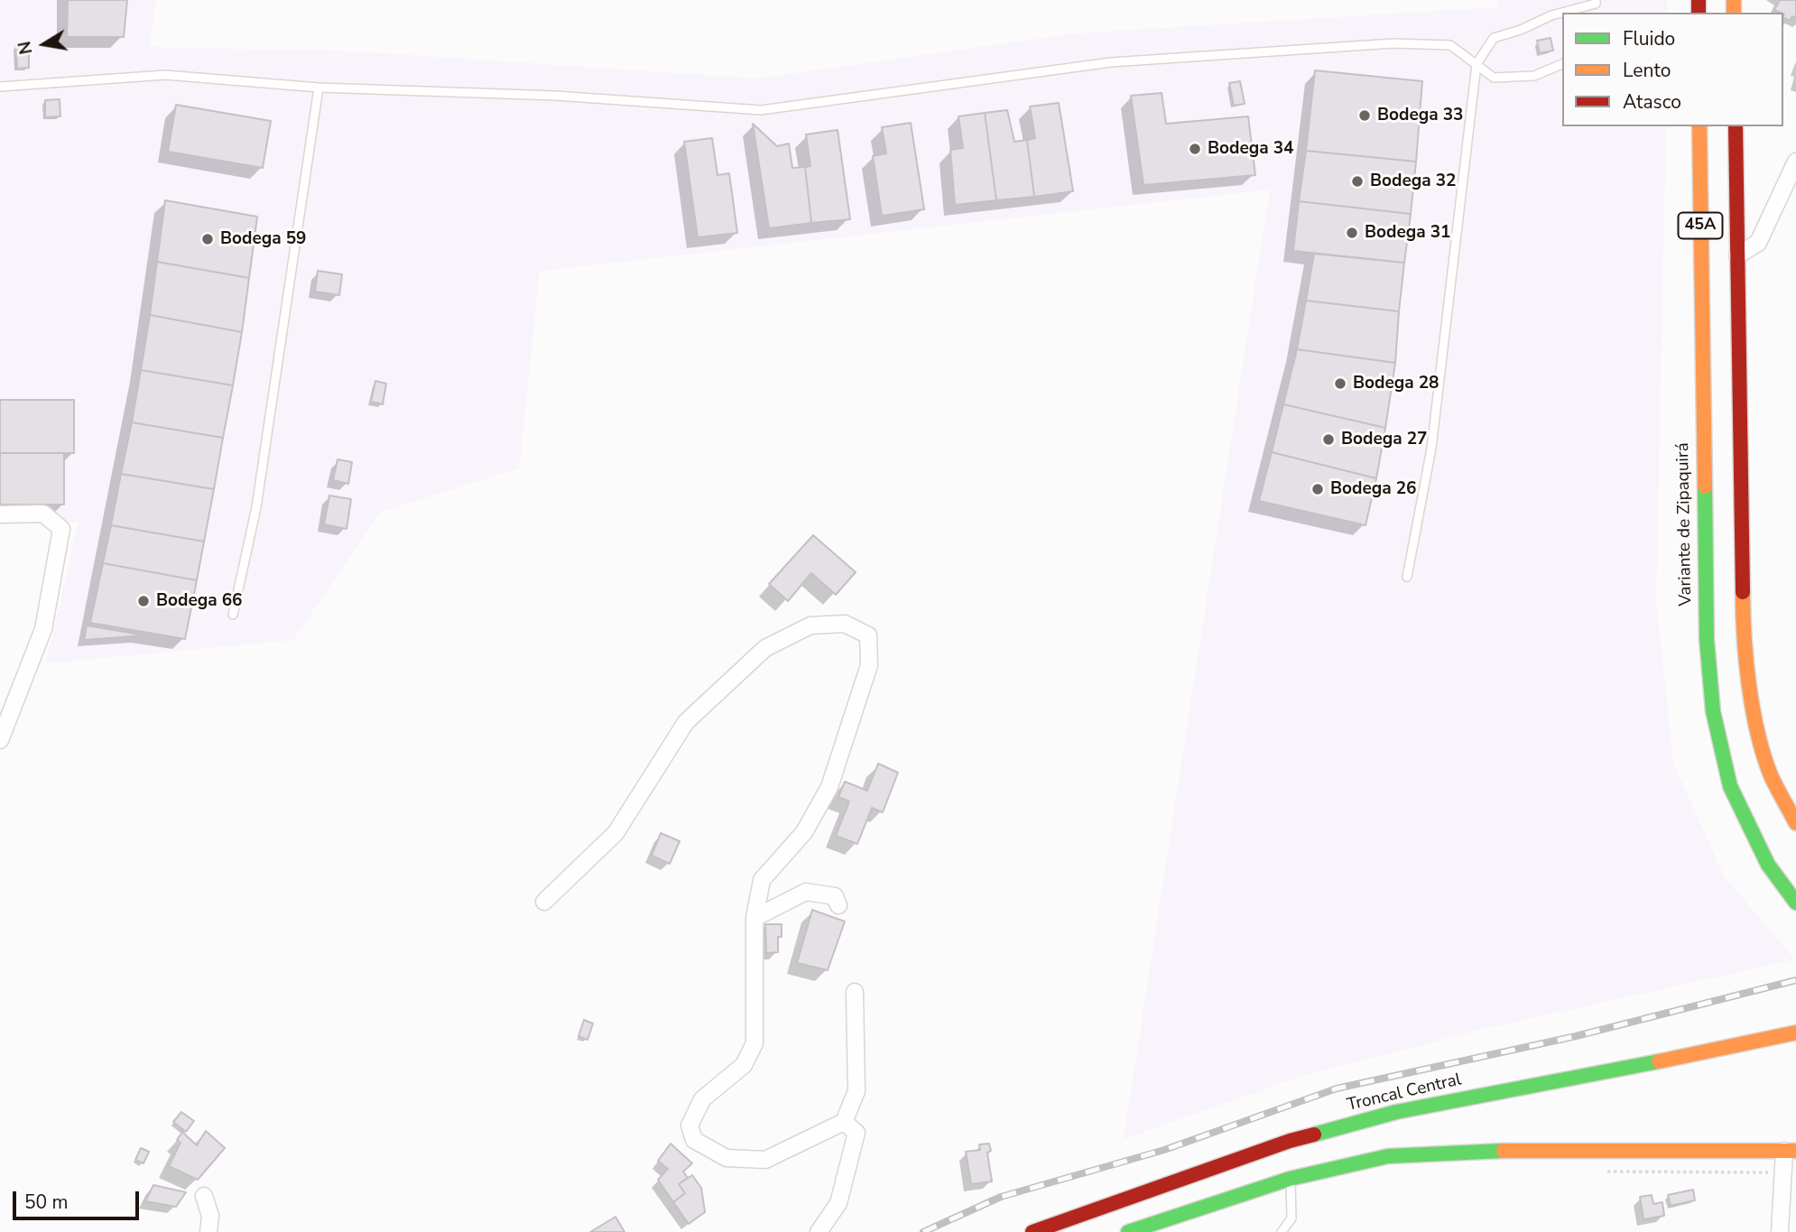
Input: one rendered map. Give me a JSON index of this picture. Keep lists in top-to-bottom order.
{
  "streets": {
    "main road": ["45A", "Variante de Zipaquirá", "Troncal Central"]
  },
  "places": [
    "Bodega 33",
    "Bodega 34",
    "Bodega 32",
    "Bodega 31",
    "Bodega 59",
    "Bodega 28",
    "Bodega 27",
    "Bodega 26",
    "Bodega 66"
  ],
  "legend": ["Fluido", "Lento", "Atasco"],
  "scale_bar": "50 m",
  "north": "left"
}
